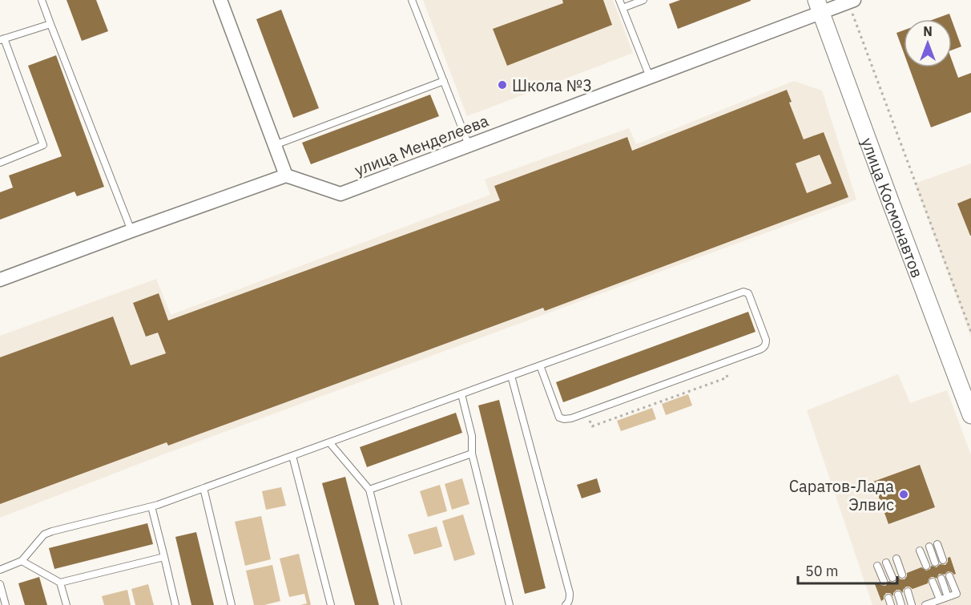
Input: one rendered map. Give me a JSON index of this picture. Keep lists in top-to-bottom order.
{
  "streets": {
    "street": ["улица Менделеева", "улица Космонавтов"]
  },
  "crossings": [
    ["улица Менделеева", "улица Космонавтов"]
  ],
  "places": ["Школа №3", "Саратов-Лада Элвис"],
  "scale_bar": "50 m",
  "north": "top"
}
